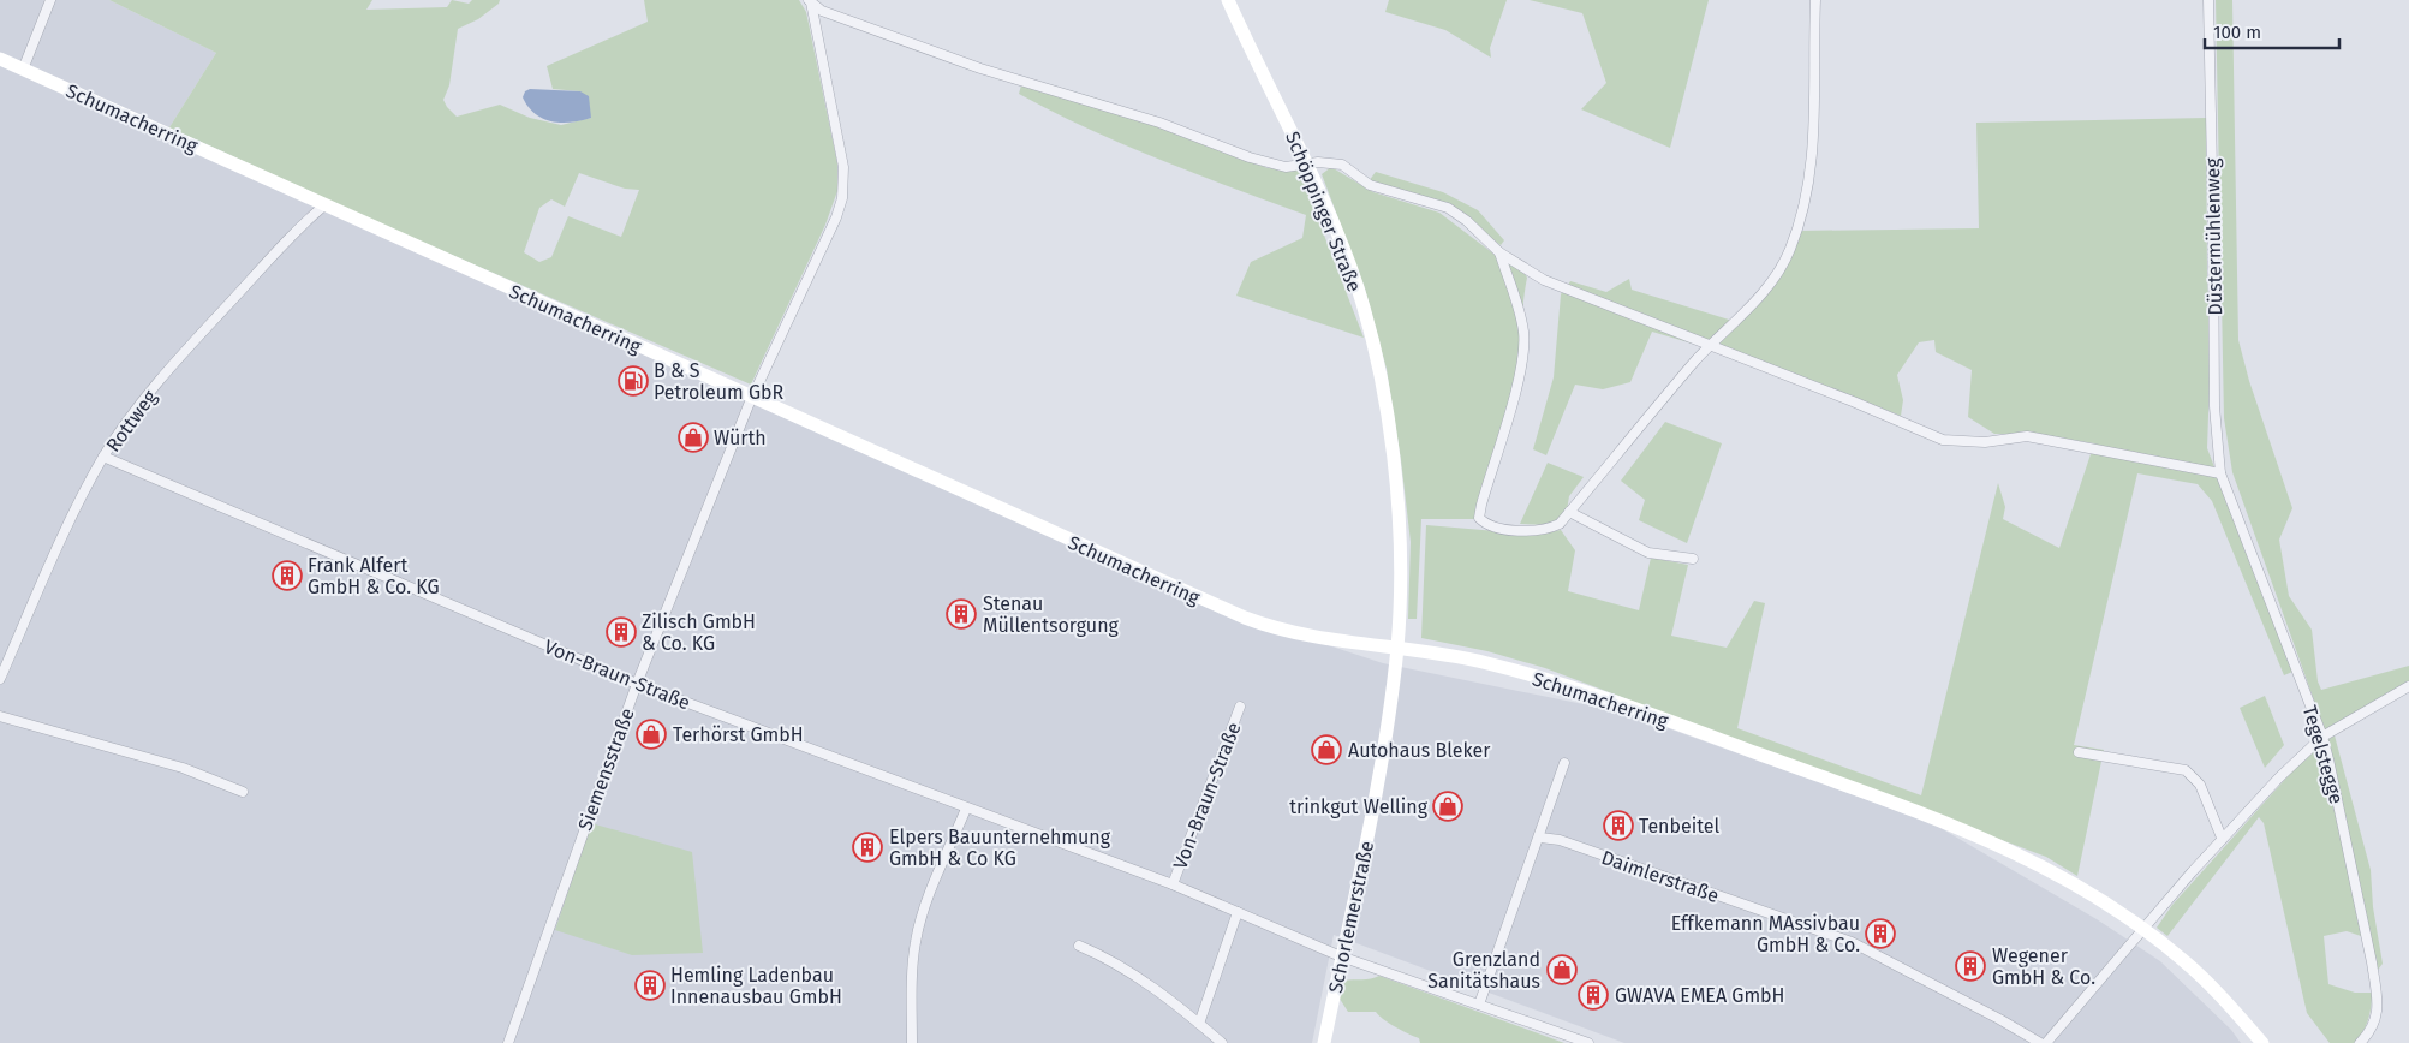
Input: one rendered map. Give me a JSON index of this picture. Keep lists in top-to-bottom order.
{
  "streets": {
    "main road": ["Schumacherring", "Schöppinger Straße", "Schorlemerstraße"],
    "street": [
      "Düstermühlenweg",
      "Rottweg",
      "Von-Braun-Straße",
      "Tegelstegge",
      "Siemensstraße",
      "Daimlerstraße"
    ]
  },
  "crossings": [
    ["Schumacherring", "Schöppinger Straße"],
    ["Schumacherring", "Rottweg"],
    ["Schumacherring", "Siemensstraße"],
    ["Schumacherring", "Schorlemerstraße"],
    ["Schöppinger Straße", "Schorlemerstraße"],
    ["Düstermühlenweg", "Tegelstegge"],
    ["Rottweg", "Von-Braun-Straße"],
    ["Von-Braun-Straße", "Siemensstraße"],
    ["Von-Braun-Straße", "Schorlemerstraße"]
  ],
  "places": {
    "fuel station": ["B & S Petroleum GbR"],
    "shop": [
      "Würth",
      "Terhörst GmbH",
      "Autohaus Bleker",
      "trinkgut Welling",
      "Grenzland Sanitätshaus"
    ],
    "building": [
      "Frank Alfert GmbH & Co. KG",
      "Stenau Müllentsorgung",
      "Zilisch GmbH & Co. KG",
      "Tenbeitel",
      "Elpers Bauunternehmung GmbH & Co KG",
      "Effkemann MAssivbau GmbH & Co.",
      "Wegener GmbH & Co.",
      "Hemling Ladenbau Innenausbau GmbH",
      "GWAVA EMEA GmbH"
    ]
  },
  "scale_bar": "100 m"
}
